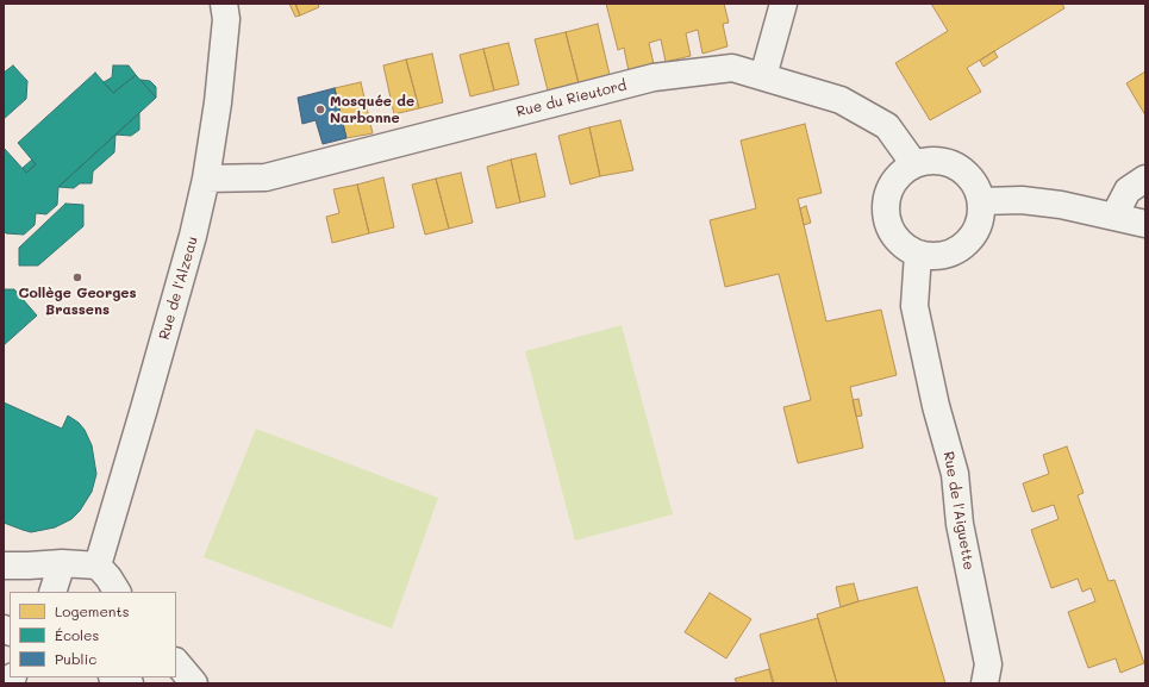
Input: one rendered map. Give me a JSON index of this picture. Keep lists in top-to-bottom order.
{
  "streets": {
    "street": ["Rue du Rieutord", "Rue de l'Alzeau", "Rue de l'Aiguette"]
  },
  "crossings": [
    ["Rue du Rieutord", "Rue de l'Alzeau"],
    ["Rue du Rieutord", "Rue de l'Aiguette"]
  ],
  "places": ["Mosquée de Narbonne", "Collège Georges Brassens"],
  "legend": ["Logements", "Écoles", "Public"]
}
